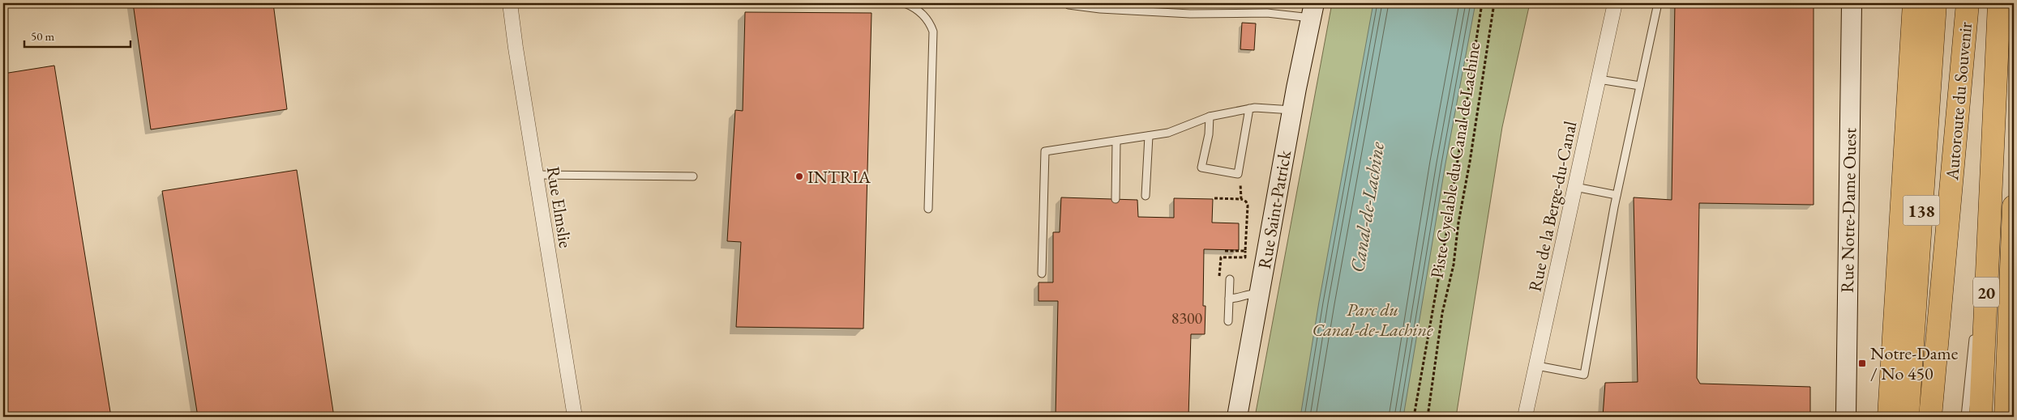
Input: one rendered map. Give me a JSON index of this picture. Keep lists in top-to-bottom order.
{
  "streets": {
    "highway": ["Autoroute du Souvenir", "138", "20"],
    "main road": ["Rue Saint-Patrick", "Rue Notre-Dame Ouest"],
    "street": ["Rue de la Berge-du-Canal", "Rue Elmslie"],
    "path": ["Piste Cyclable du Canal de Lachine"]
  },
  "water": ["Canal-de-Lachine"],
  "parks": ["Parc du Canal-de-Lachine"],
  "places": {
    "other": ["INTRIA"],
    "transit": ["Notre-Dame / No 450"]
  },
  "house_numbers": ["8300"],
  "scale_bar": "50 m"
}
